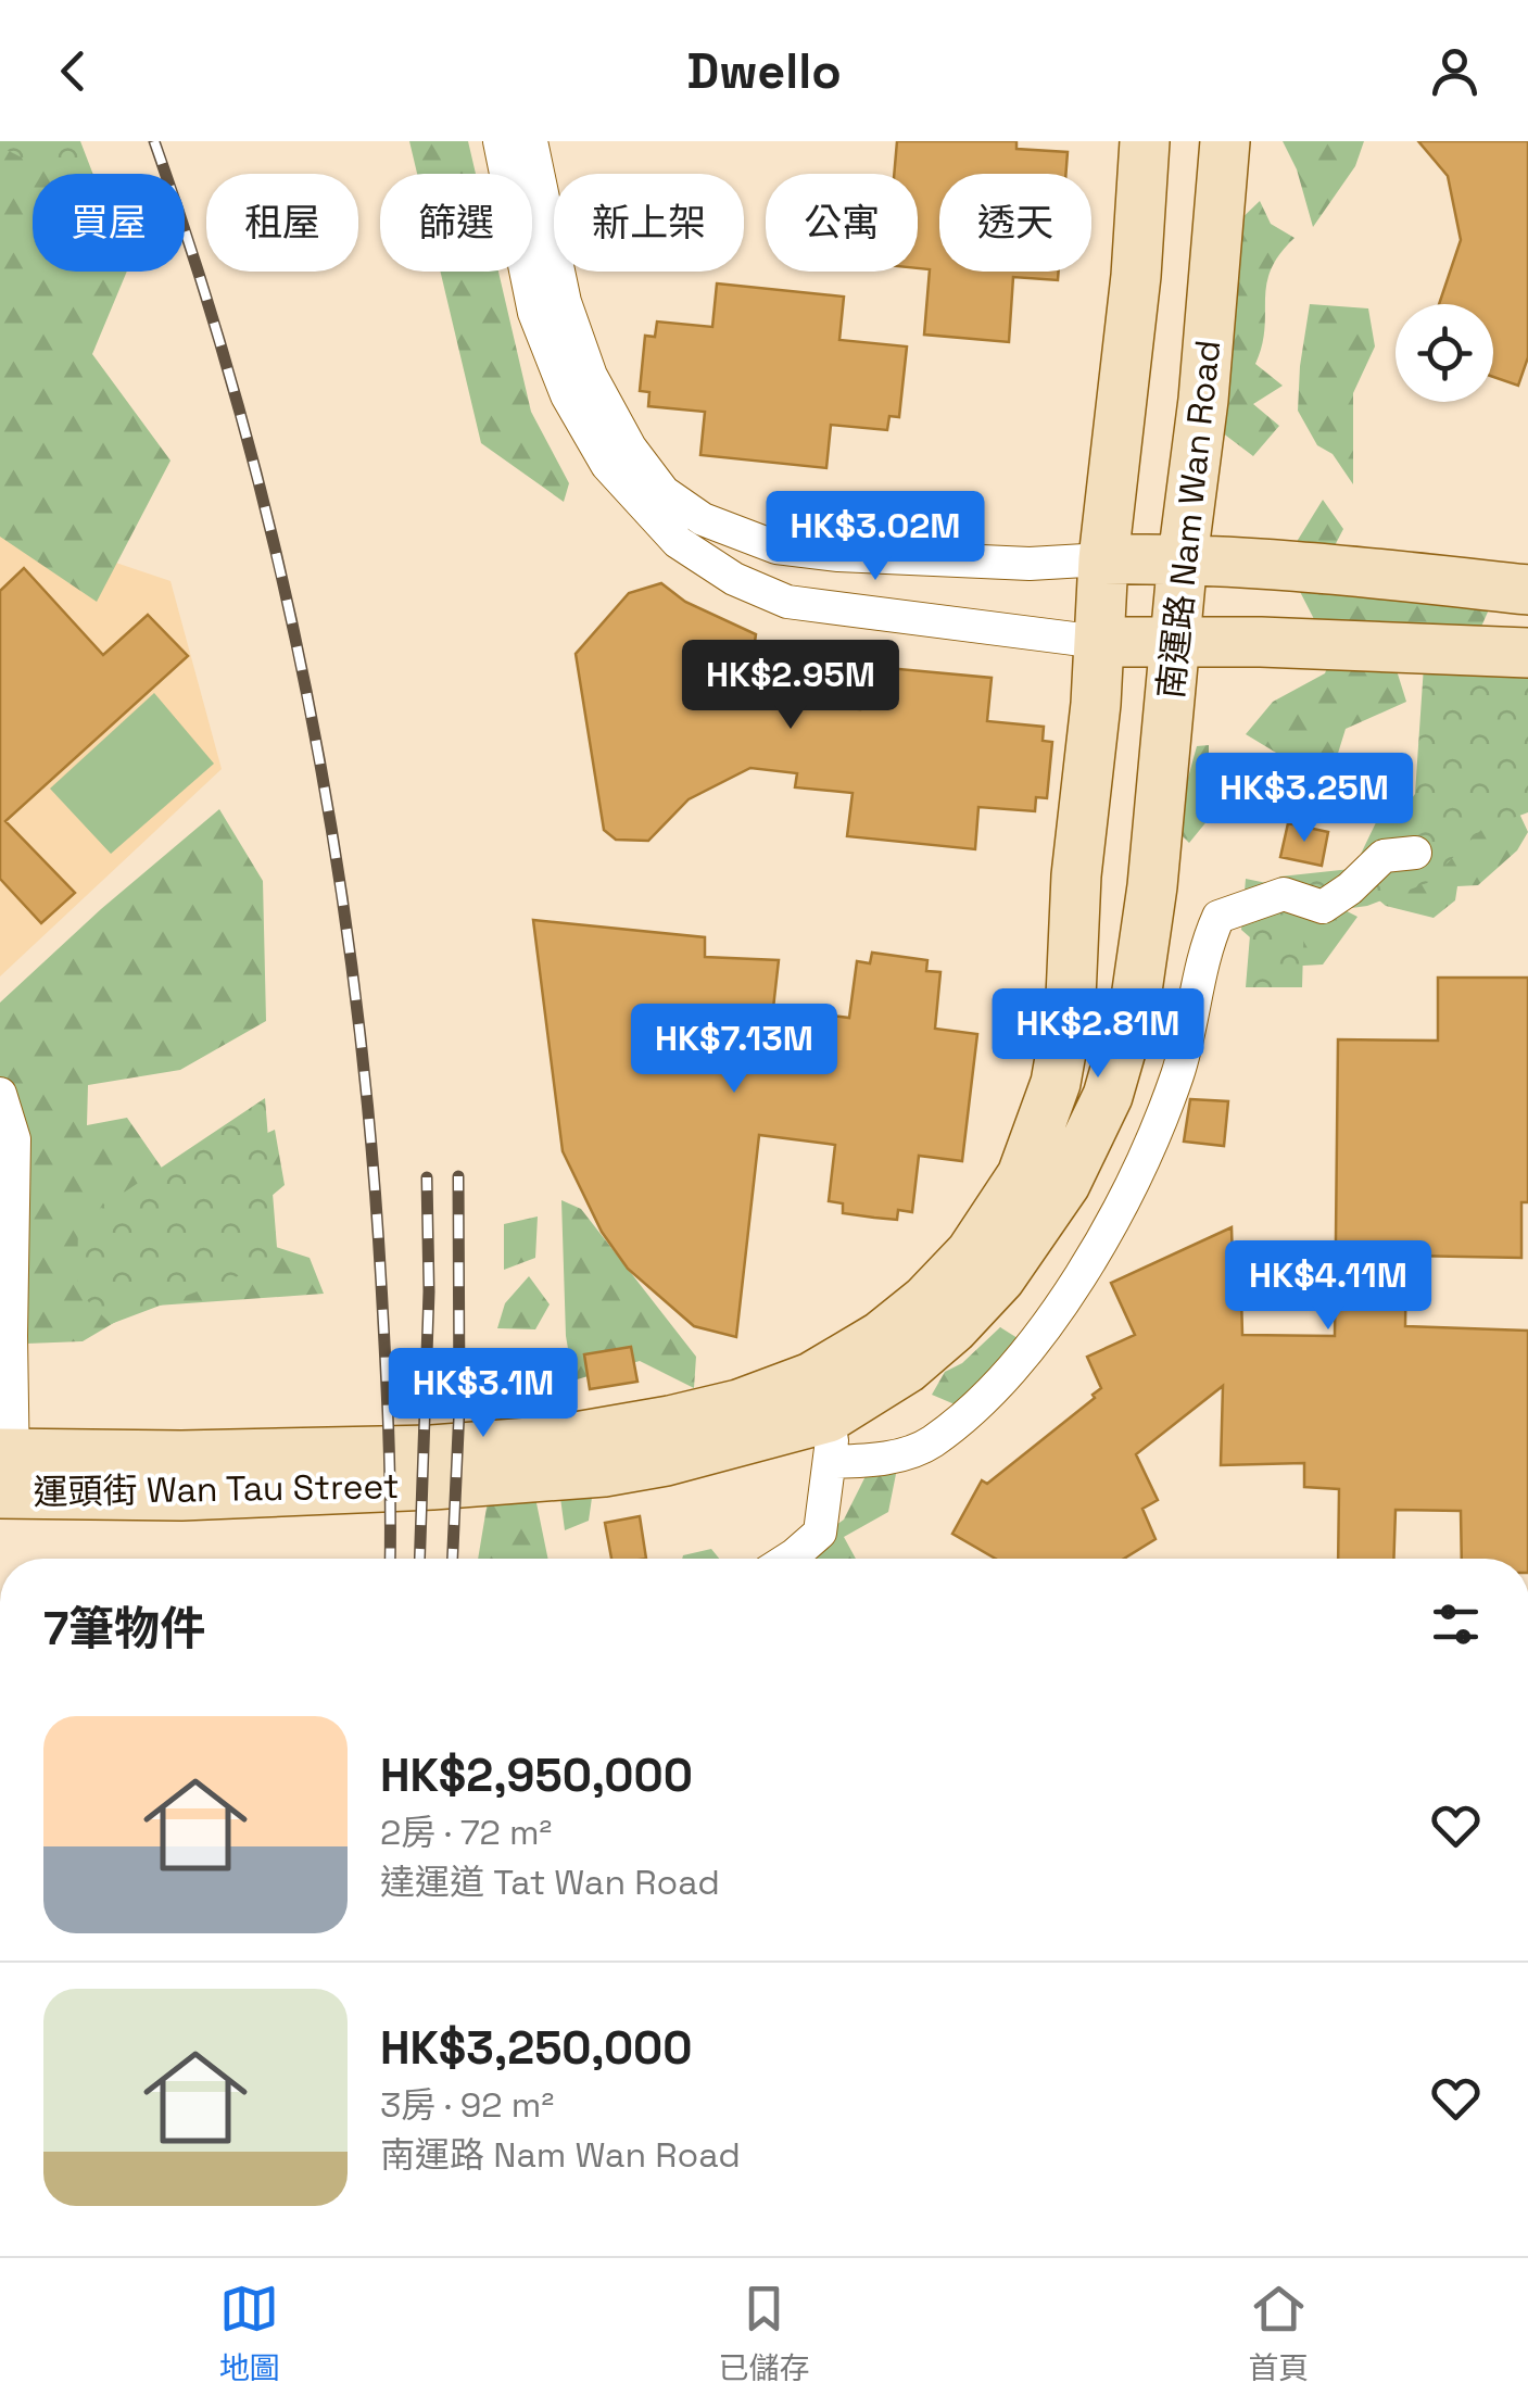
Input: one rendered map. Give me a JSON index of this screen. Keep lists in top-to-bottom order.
{
  "streets": {
    "main road": ["南運路 Nam Wan Road", "運頭街 Wan Tau Street"]
  },
  "crossings": [
    ["南運路 Nam Wan Road", "運頭街 Wan Tau Street"]
  ],
  "page": {
    "header": "Dwello",
    "chip": [
      "買屋",
      "租屋",
      "篩選",
      "新上架",
      "公寓",
      "透天"
    ],
    "price": [
      "HK$3.02M",
      "HK$2.95M",
      "HK$3.25M",
      "HK$2.81M",
      "HK$7.13M",
      "HK$4.11M",
      "HK$3.1M"
    ],
    "heading": "7筆物件",
    "list": [
      {
        "name": "HK$2,950,000",
        "note": "2房 · 72 m² · 達運道 Tat Wan Road"
      },
      {
        "name": "HK$3,250,000",
        "note": "3房 · 92 m² · 南運路 Nam Wan Road"
      }
    ],
    "tabs": ["地圖", "已儲存", "首頁"]
  }
}
